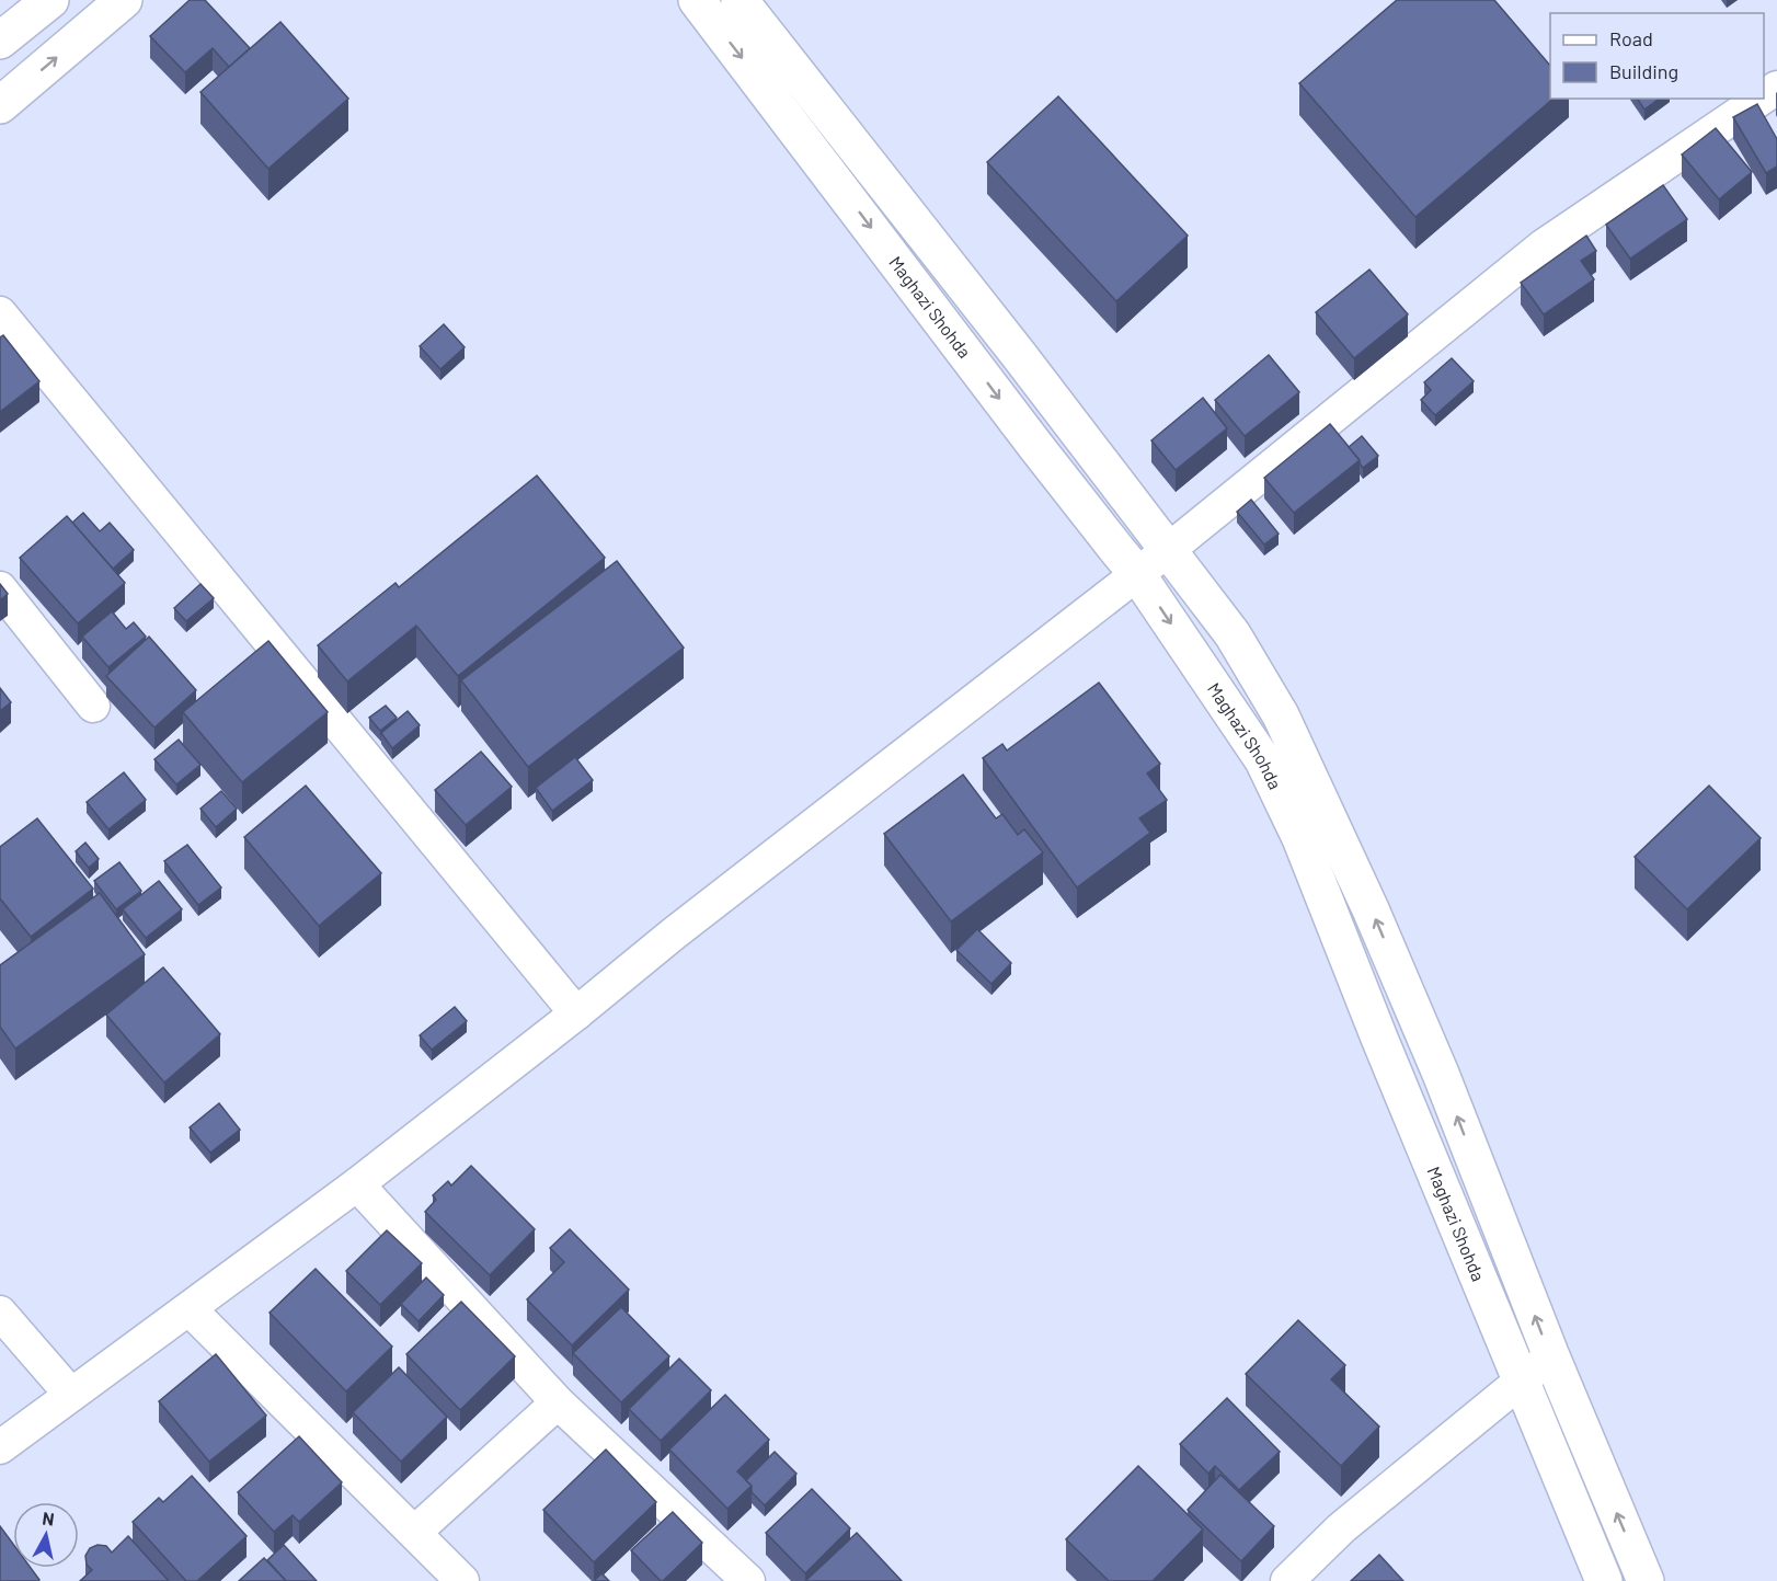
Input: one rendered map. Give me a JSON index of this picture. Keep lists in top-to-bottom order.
{
  "streets": {
    "main road": ["Maghazi Shohda"]
  },
  "legend": ["Road", "Building"],
  "north": "top"
}
